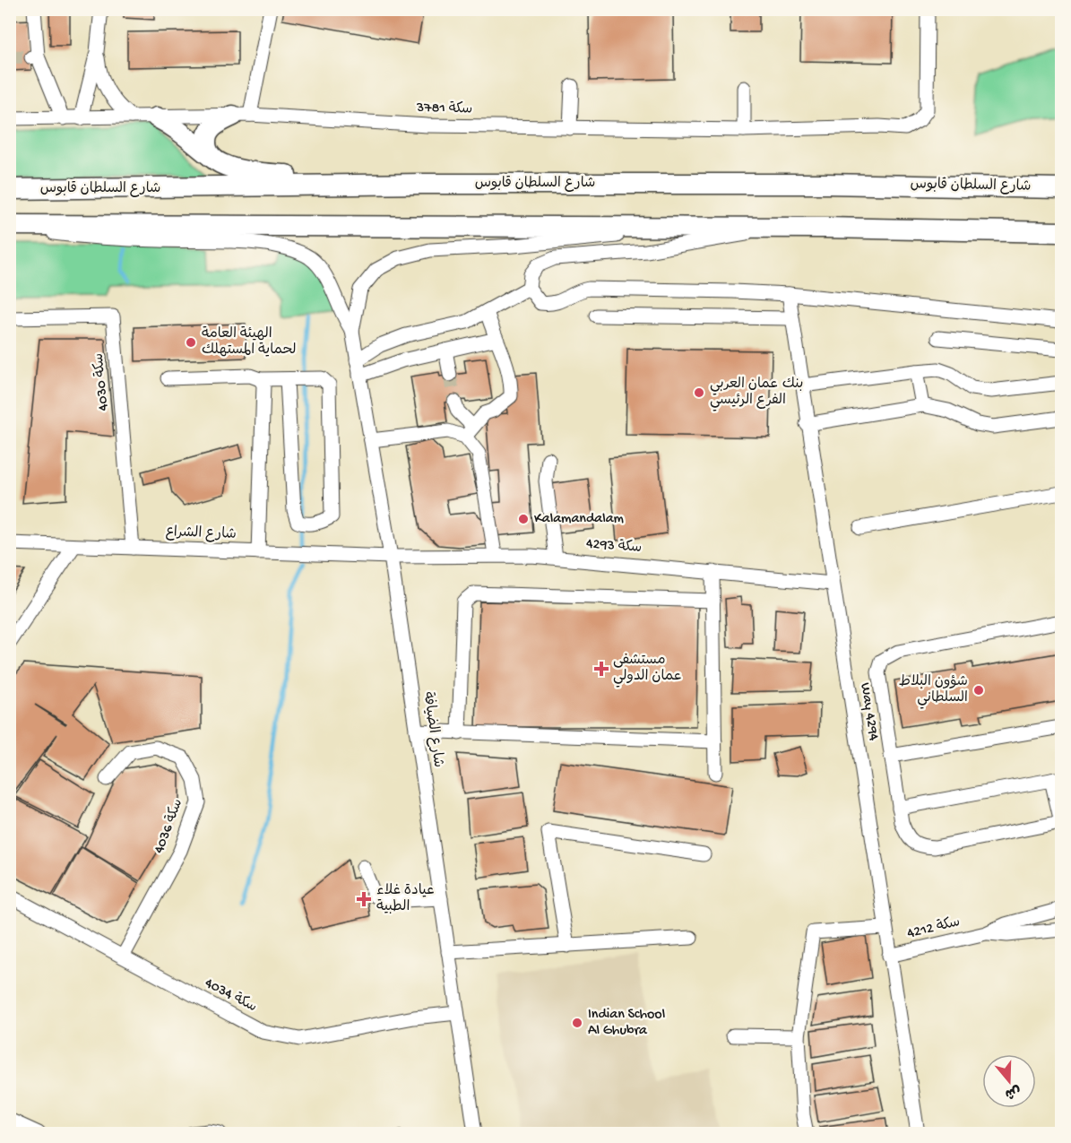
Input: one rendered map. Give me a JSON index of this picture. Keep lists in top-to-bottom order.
{
  "streets": {
    "highway": ["شارع السلطان قابوس"],
    "street": [
      "سكة 3781",
      "سكة 4030",
      "شارع الشراع",
      "سكة 4293",
      "Way 4294",
      "شارع الضيافة",
      "سكة 4036",
      "سكة 4212",
      "سكة 4034"
    ]
  },
  "crossings": [
    ["سكة 4030", "شارع الشراع"],
    ["شارع الشراع", "سكة 4293"],
    ["شارع الشراع", "شارع الضيافة"],
    ["سكة 4293", "Way 4294"],
    ["سكة 4293", "شارع الضيافة"],
    ["Way 4294", "سكة 4212"],
    ["شارع الضيافة", "سكة 4034"],
    ["سكة 4036", "سكة 4034"]
  ],
  "places": {
    "other": [
      "الهيئة العامة لحماية المستهلك",
      "بنك عمان العربي الفرع الرئيسي",
      "Kalamandalam",
      "شؤون البلاط السلطاني",
      "Indian School Al Ghubra"
    ],
    "health": ["مستشفى عمان الدولي", "عيادة غلاء الطبية"]
  },
  "north": "bottom"
}
